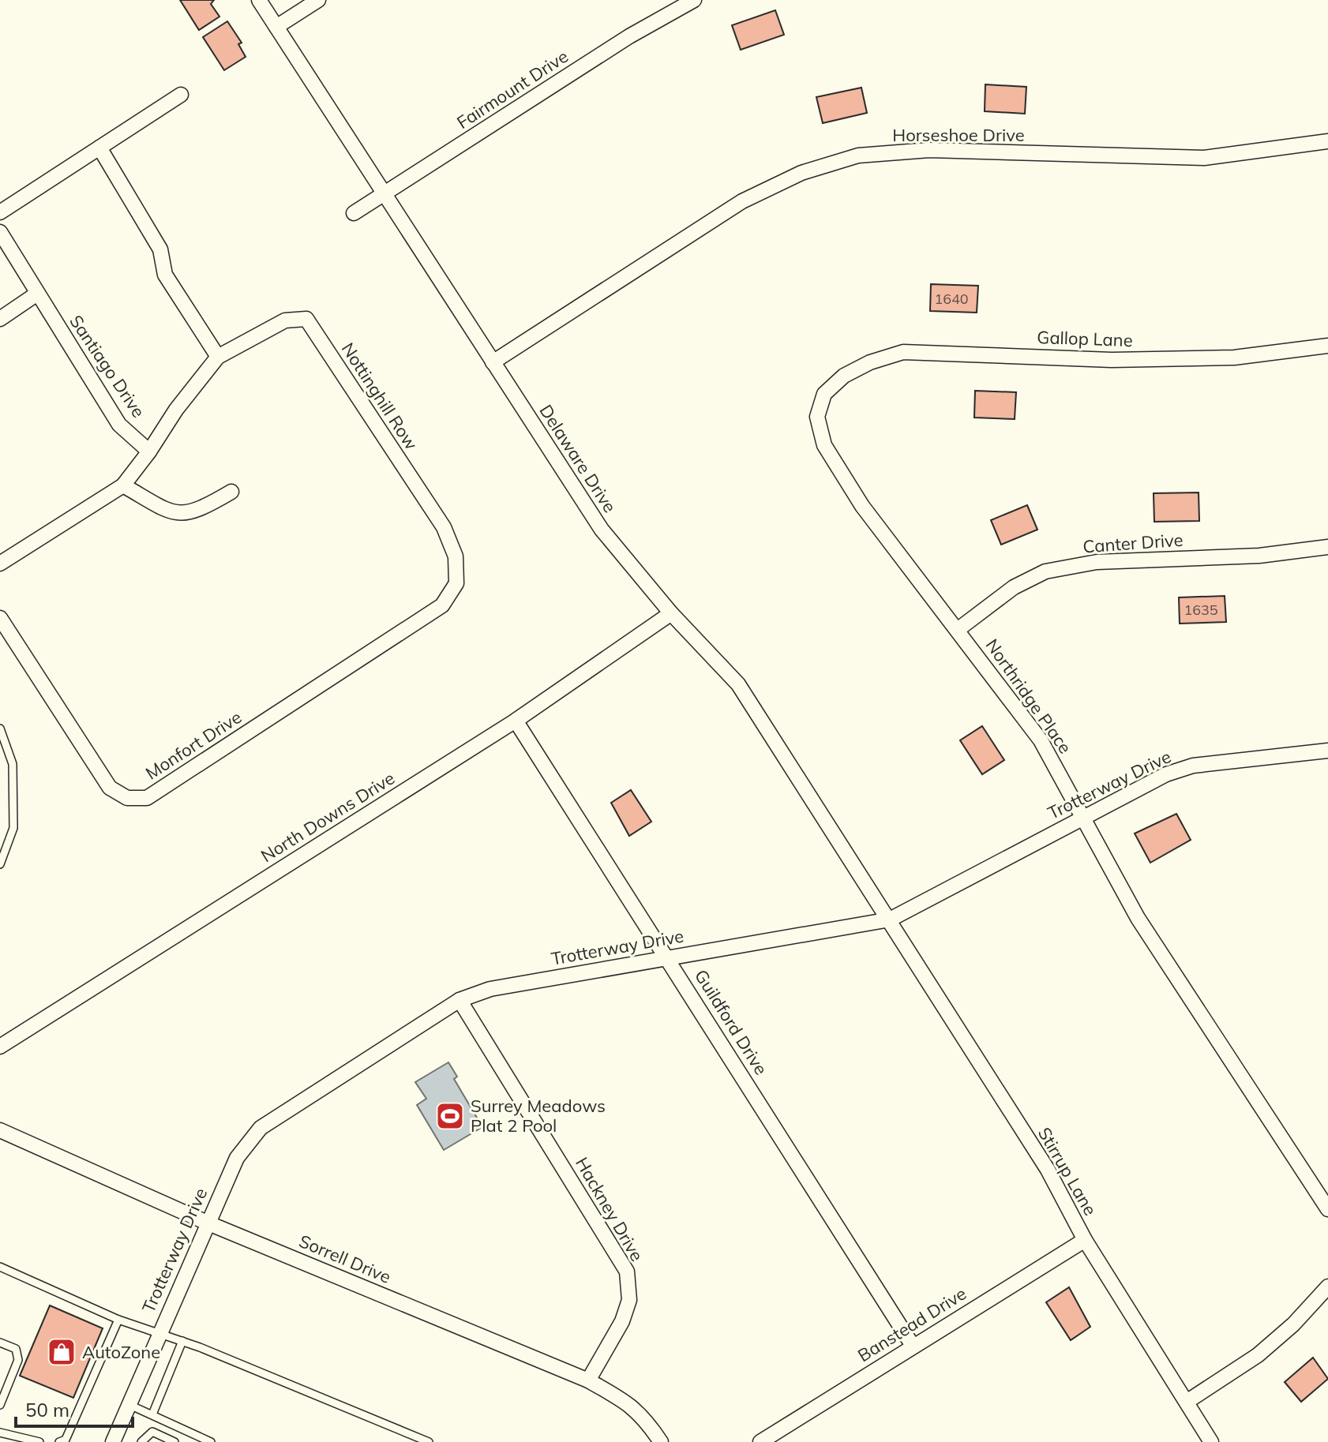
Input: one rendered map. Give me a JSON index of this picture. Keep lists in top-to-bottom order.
{
  "streets": {
    "street": [
      "Fairmount Drive",
      "Horseshoe Drive",
      "Gallop Lane",
      "Santiago Drive",
      "Nottinghill Row",
      "Delaware Drive",
      "Canter Drive",
      "Northridge Place",
      "Monfort Drive",
      "Trotterway Drive",
      "North Downs Drive",
      "Guildford Drive",
      "Stirrup Lane",
      "Hackney Drive",
      "Sorrell Drive",
      "Banstead Drive"
    ]
  },
  "crossings": [
    ["Fairmount Drive", "Delaware Drive"],
    ["Horseshoe Drive", "Delaware Drive"],
    ["Gallop Lane", "Northridge Place"],
    ["Santiago Drive", "Nottinghill Row"],
    ["Nottinghill Row", "Monfort Drive"],
    ["Delaware Drive", "Trotterway Drive"],
    ["Delaware Drive", "North Downs Drive"],
    ["Delaware Drive", "Stirrup Lane"],
    ["Canter Drive", "Northridge Place"],
    ["Northridge Place", "Trotterway Drive"],
    ["Trotterway Drive", "Guildford Drive"],
    ["Trotterway Drive", "Stirrup Lane"],
    ["Trotterway Drive", "Hackney Drive"],
    ["Trotterway Drive", "Sorrell Drive"],
    ["North Downs Drive", "Guildford Drive"],
    ["Guildford Drive", "Banstead Drive"],
    ["Stirrup Lane", "Banstead Drive"],
    ["Hackney Drive", "Sorrell Drive"]
  ],
  "places": {
    "sports": ["Surrey Meadows Plat 2 Pool"],
    "shop": ["AutoZone"]
  },
  "house_numbers": ["1640", "1635"],
  "scale_bar": "50 m"
}
